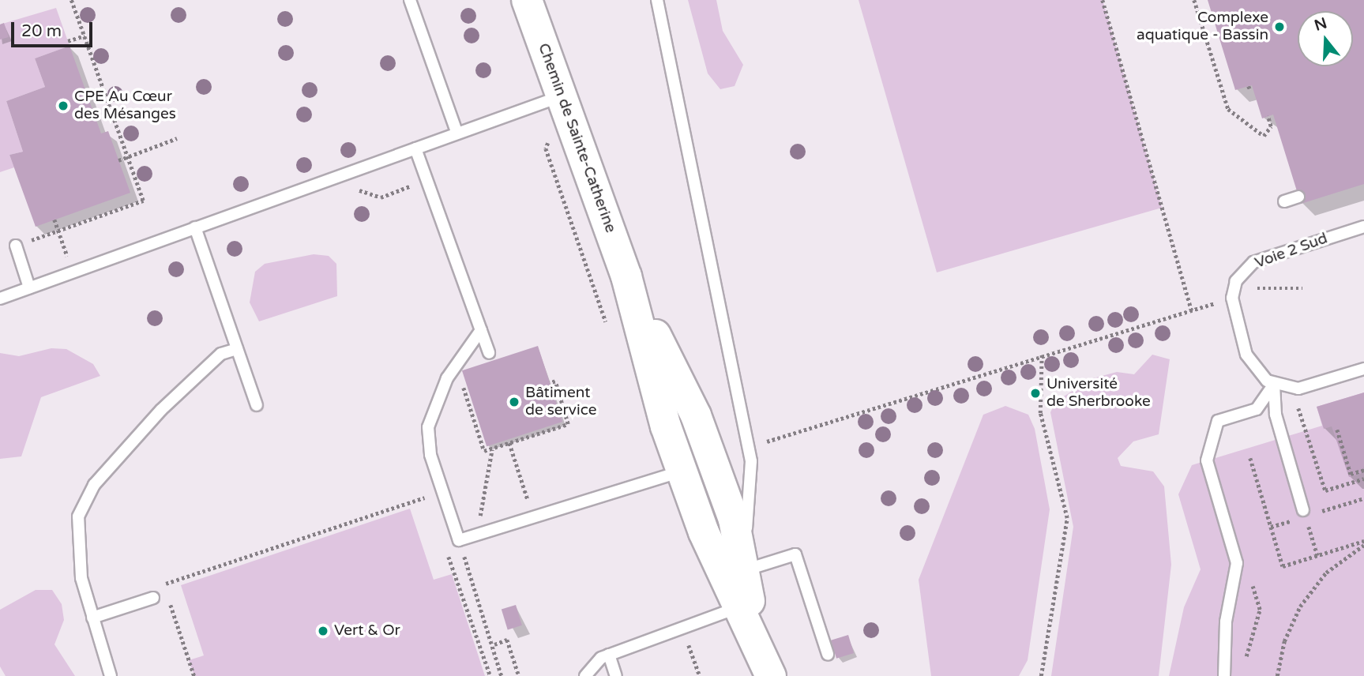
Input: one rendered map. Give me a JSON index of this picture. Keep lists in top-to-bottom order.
{
  "streets": {
    "main road": ["Chemin de Sainte-Catherine"],
    "lane": ["Voie 2 Sud"]
  },
  "places": [
    "Complexe aquatique - Bassin",
    "CPE Au Cœur des Mésanges",
    "Université de Sherbrooke",
    "Bâtiment de service",
    "Vert & Or"
  ],
  "scale_bar": "20 m",
  "north": "top"
}
